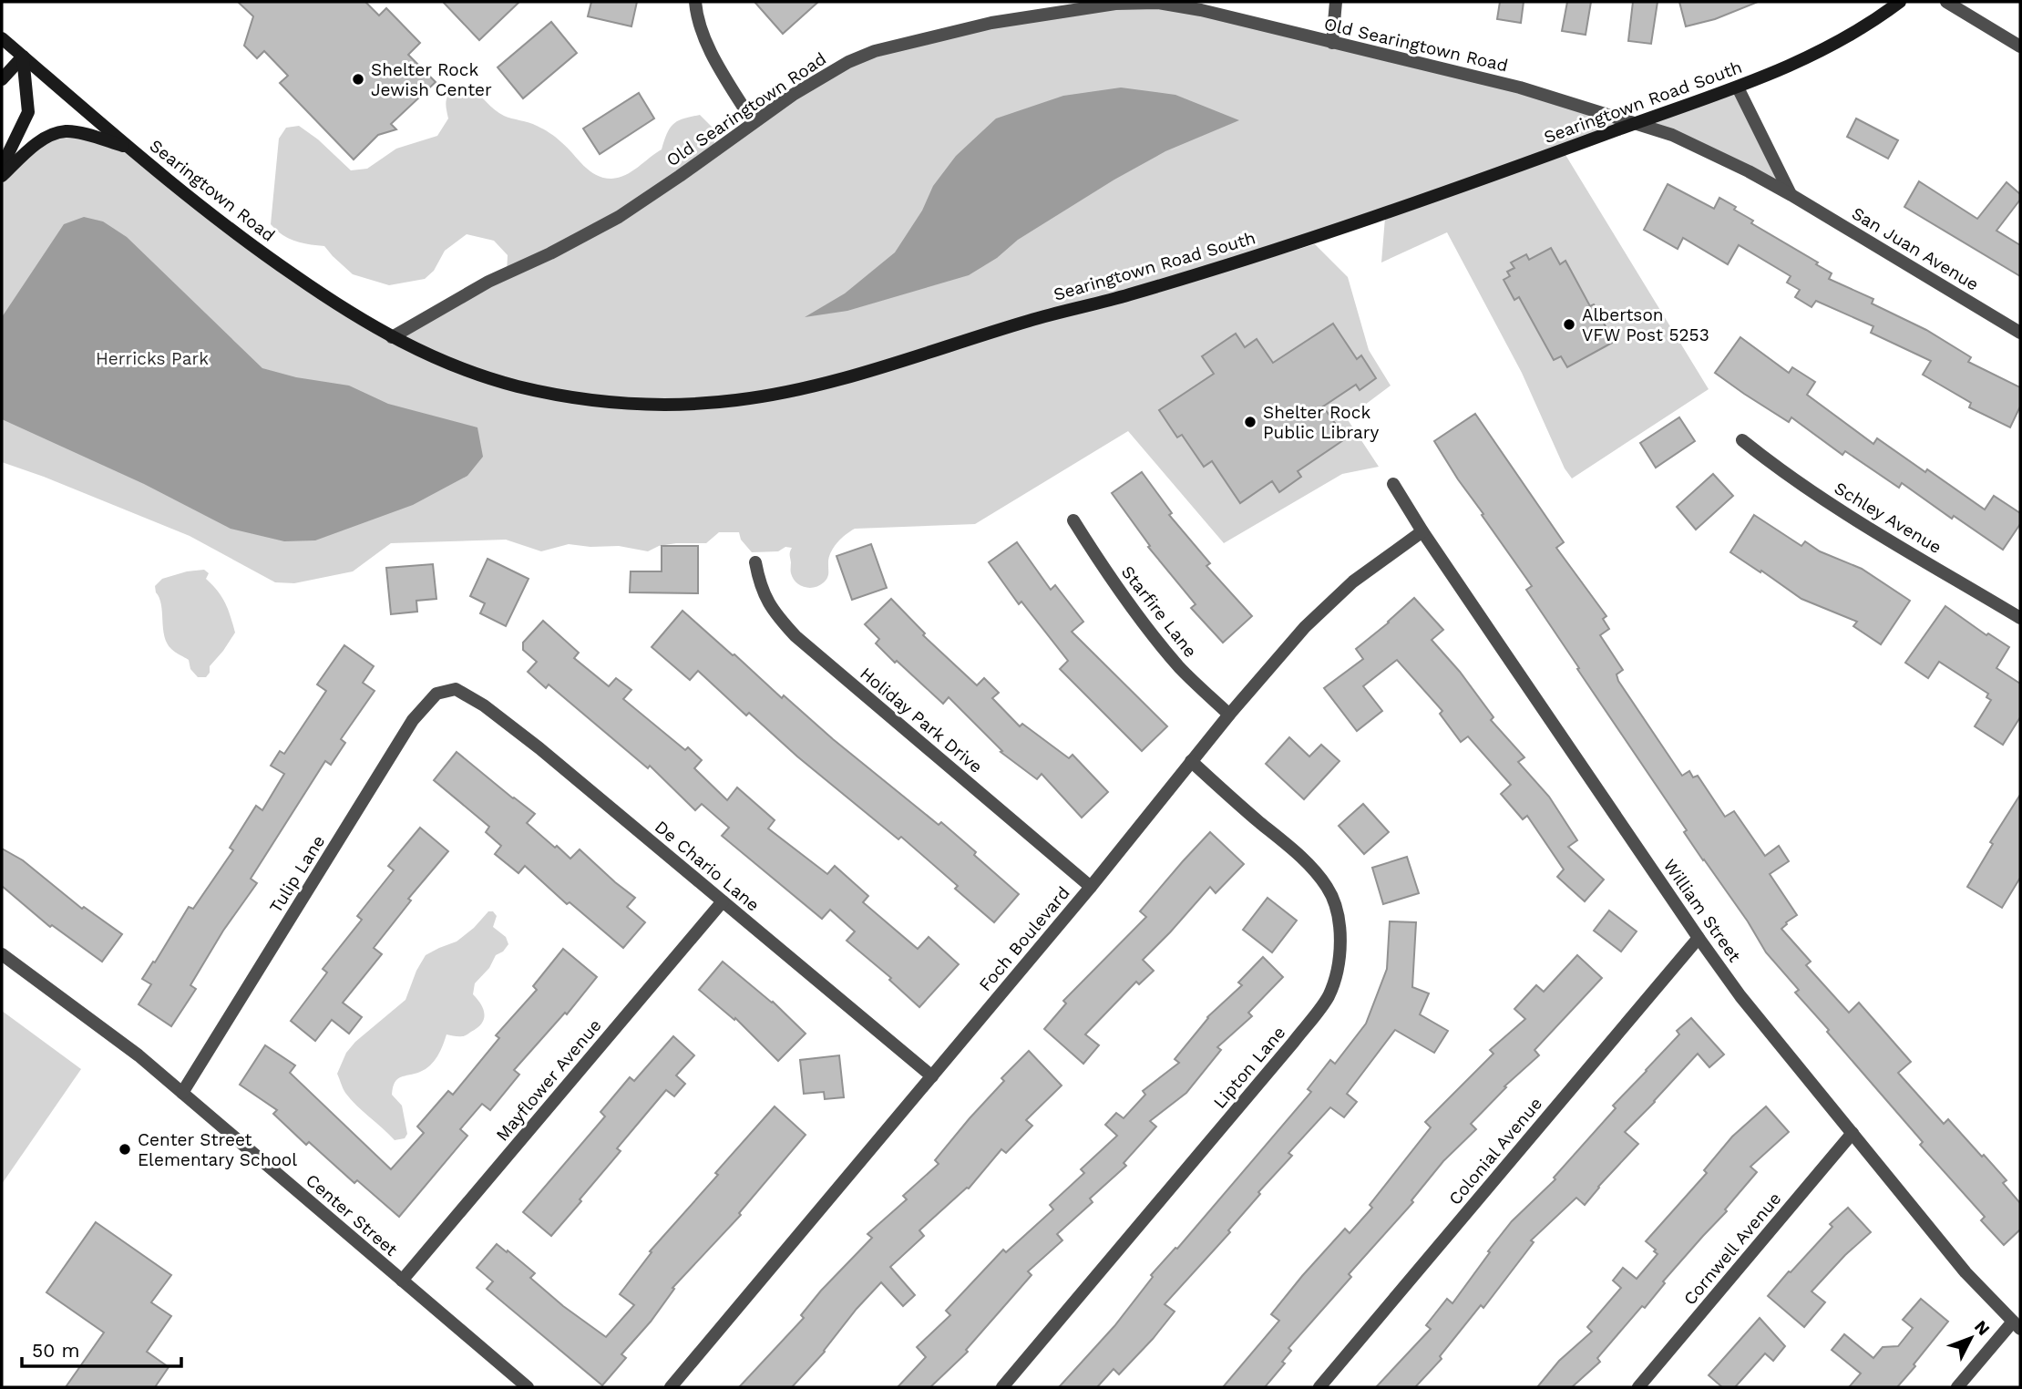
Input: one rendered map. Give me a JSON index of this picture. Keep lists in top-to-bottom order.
{
  "streets": {
    "main road": ["Searingtown Road South", "Searingtown Road"],
    "street": [
      "Old Searingtown Road",
      "San Juan Avenue",
      "Schley Avenue",
      "Starfire Lane",
      "Holiday Park Drive",
      "De Chario Lane",
      "Tulip Lane",
      "William Street",
      "Foch Boulevard",
      "Lipton Lane",
      "Mayflower Avenue",
      "Colonial Avenue",
      "Center Street",
      "Cornwell Avenue"
    ]
  },
  "crossings": [
    ["Old Searingtown Road", "Searingtown Road South"],
    ["Old Searingtown Road", "Searingtown Road"],
    ["Old Searingtown Road", "San Juan Avenue"],
    ["Searingtown Road South", "Searingtown Road"],
    ["Searingtown Road South", "San Juan Avenue"],
    ["Starfire Lane", "Foch Boulevard"],
    ["Holiday Park Drive", "Foch Boulevard"],
    ["De Chario Lane", "Tulip Lane"],
    ["De Chario Lane", "Foch Boulevard"],
    ["De Chario Lane", "Mayflower Avenue"],
    ["Tulip Lane", "Center Street"],
    ["William Street", "Foch Boulevard"],
    ["William Street", "Colonial Avenue"],
    ["William Street", "Cornwell Avenue"],
    ["Foch Boulevard", "Lipton Lane"],
    ["Mayflower Avenue", "Center Street"]
  ],
  "parks": ["Herricks Park"],
  "places": [
    "Shelter Rock Jewish Center",
    "Albertson VFW Post 5253",
    "Shelter Rock Public Library",
    "Center Street Elementary School"
  ],
  "scale_bar": "50 m",
  "north": "top right"
}
